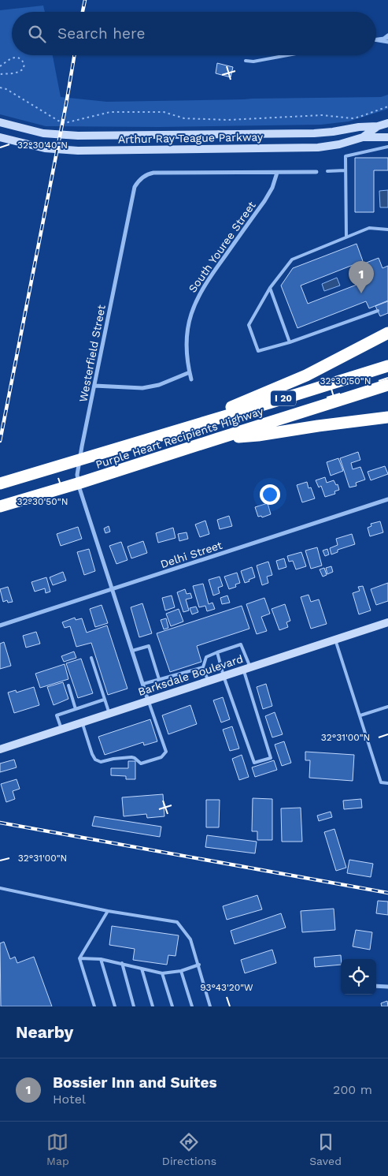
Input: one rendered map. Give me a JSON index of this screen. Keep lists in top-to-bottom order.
{
  "streets": {
    "highway": ["I 20", "Purple Heart Recipients Highway"],
    "street": [
      "Arthur Ray Teague Parkway",
      "South Youree Street",
      "Westerfield Street",
      "Delhi Street",
      "Barksdale Boulevard"
    ]
  },
  "crossings": [
    ["South Youree Street", "Westerfield Street"],
    ["Westerfield Street", "Delhi Street"],
    ["Westerfield Street", "Barksdale Boulevard"]
  ],
  "page": {
    "search": "Search here",
    "pins": "1",
    "heading": "Nearby",
    "list": [
      {
        "mark": "1",
        "name": "Bossier Inn and Suites",
        "note": "Hotel",
        "value": "200 m"
      }
    ],
    "nav": ["Map", "Directions", "Saved"]
  },
  "coordinates": [
    "32°30'40\"N",
    "32°30'50\"N",
    "32°31'00\"N",
    "93°43'20\"W"
  ]
}
